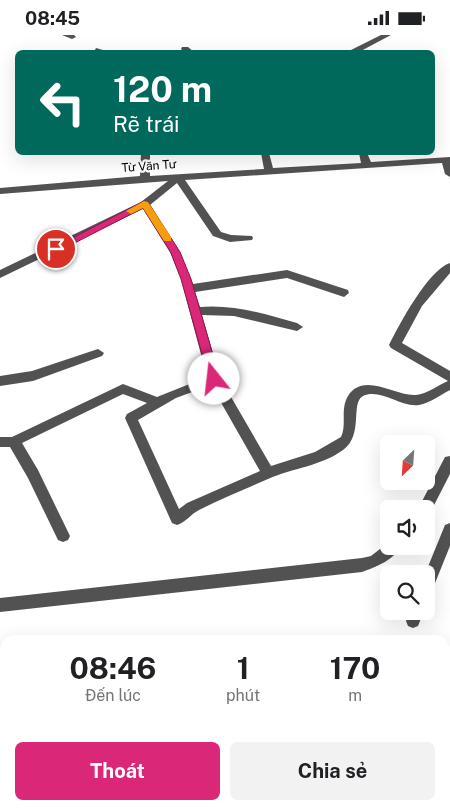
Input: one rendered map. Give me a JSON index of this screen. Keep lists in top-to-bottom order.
{
  "streets": {
    "street": ["Từ Văn Tư"]
  },
  "north": "bottom left",
  "page": {
    "status": "08:45",
    "turn": ["120 m", "Rẽ trái"],
    "eta": [
      "08:46",
      "Đến lúc",
      "1",
      "phút",
      "170",
      "m"
    ],
    "buttons": ["Thoát", "Chia sẻ"]
  }
}
